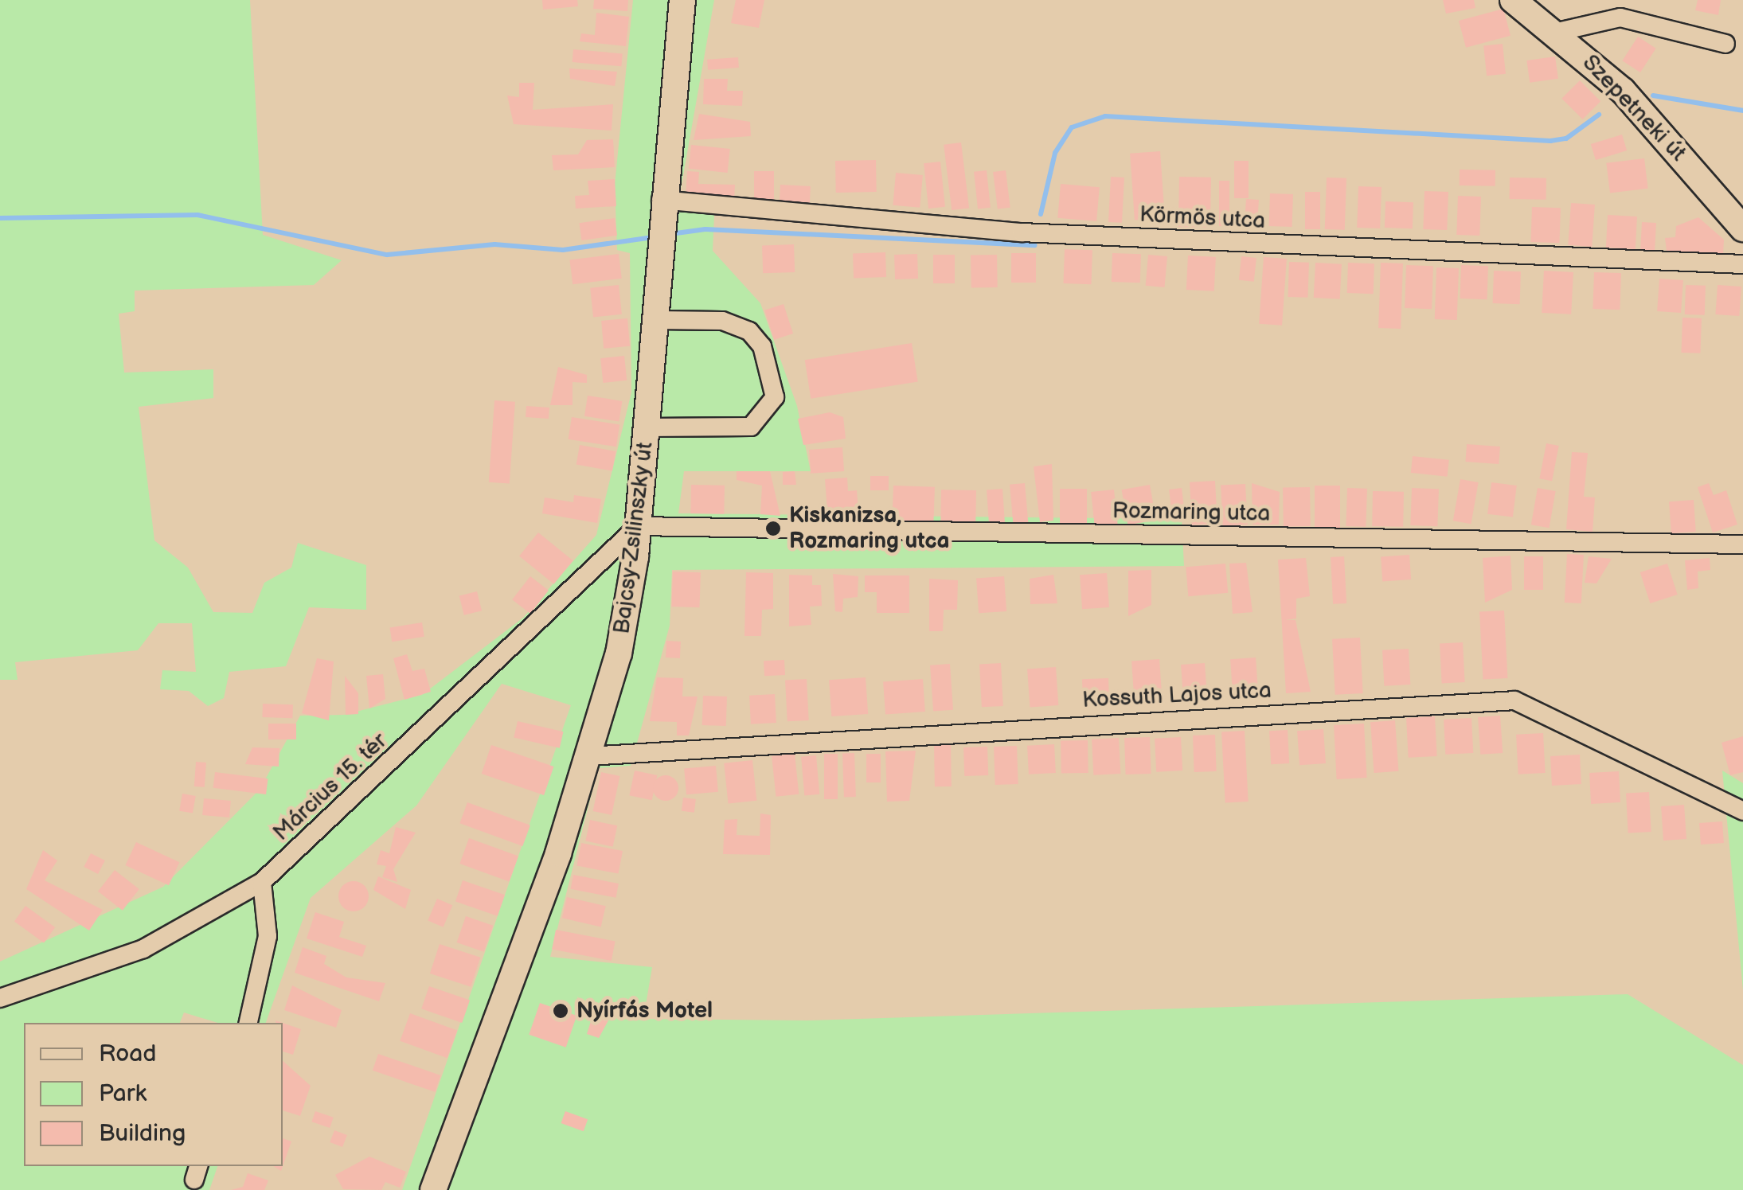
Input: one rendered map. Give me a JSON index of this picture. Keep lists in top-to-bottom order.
{
  "streets": {
    "main road": ["Szepetneki út", "Bajcsy-Zsilinszky út"],
    "street": [
      "Körmös utca",
      "Rozmaring utca",
      "Kossuth Lajos utca",
      "Március 15. tér"
    ]
  },
  "crossings": [
    ["Körmös utca", "Bajcsy-Zsilinszky út"],
    ["Rozmaring utca", "Bajcsy-Zsilinszky út"],
    ["Rozmaring utca", "Március 15. tér"],
    ["Bajcsy-Zsilinszky út", "Kossuth Lajos utca"],
    ["Bajcsy-Zsilinszky út", "Március 15. tér"]
  ],
  "places": ["Kiskanizsa, Rozmaring utca", "Nyírfás Motel"],
  "legend": ["Road", "Park", "Building"]
}
